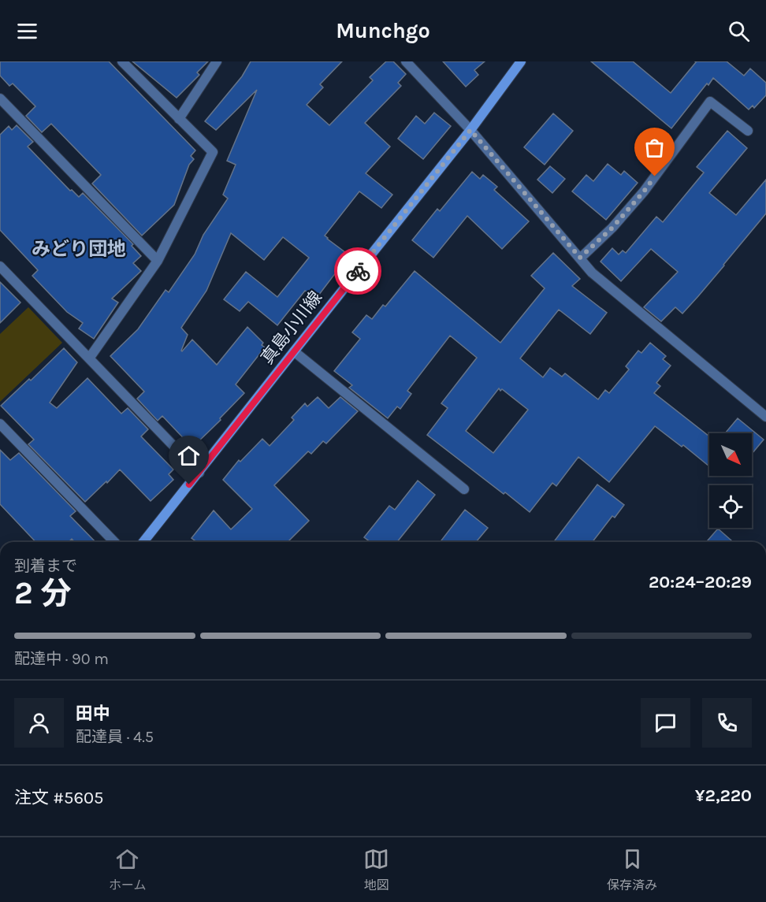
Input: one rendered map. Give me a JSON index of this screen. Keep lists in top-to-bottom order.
{
  "streets": {
    "street": ["真島小川線"]
  },
  "districts": ["みどり団地"],
  "north": "bottom right",
  "page": {
    "header": "Munchgo",
    "heading": ["2 分", "到着まで", "20:24–20:29"],
    "panel": [
      "田中",
      "配達員 · 4.5",
      "注文 #5605",
      "¥2,220"
    ],
    "bar": "配達中 · 90 m",
    "tabs": ["ホーム", "地図", "保存済み"]
  }
}
